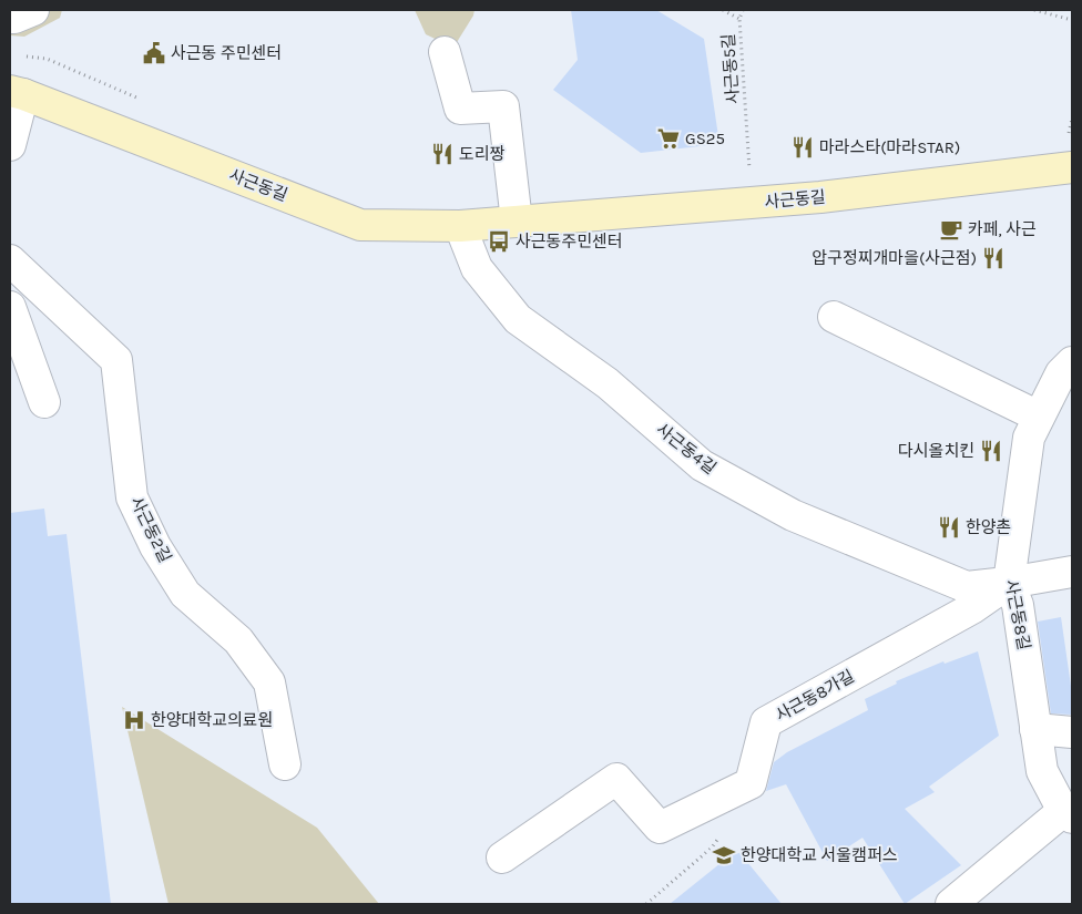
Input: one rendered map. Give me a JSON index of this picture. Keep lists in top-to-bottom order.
{
  "streets": {
    "street": [
      "사근동길",
      "사근동4길",
      "사근동2길",
      "사근동8길",
      "사근동8가길"
    ],
    "path": ["사근동5길"]
  },
  "crossings": [
    ["사근동5길", "사근동길"],
    ["사근동길", "사근동4길"],
    ["사근동4길", "사근동8길"],
    ["사근동4길", "사근동8가길"],
    ["사근동8길", "사근동8가길"]
  ],
  "places": {
    "public building": ["사근동 주민센터"],
    "supermarket": ["GS25"],
    "restaurant": [
      "마라스타(마라STAR)",
      "도리짱",
      "압구정찌개마을(사근점)",
      "다시올치킨",
      "한양촌"
    ],
    "cafe": ["카페, 사근"],
    "bus stop": ["사근동주민센터"],
    "hospital": ["한양대학교의료원"],
    "school or university": ["한양대학교 서울캠퍼스"]
  }
}
